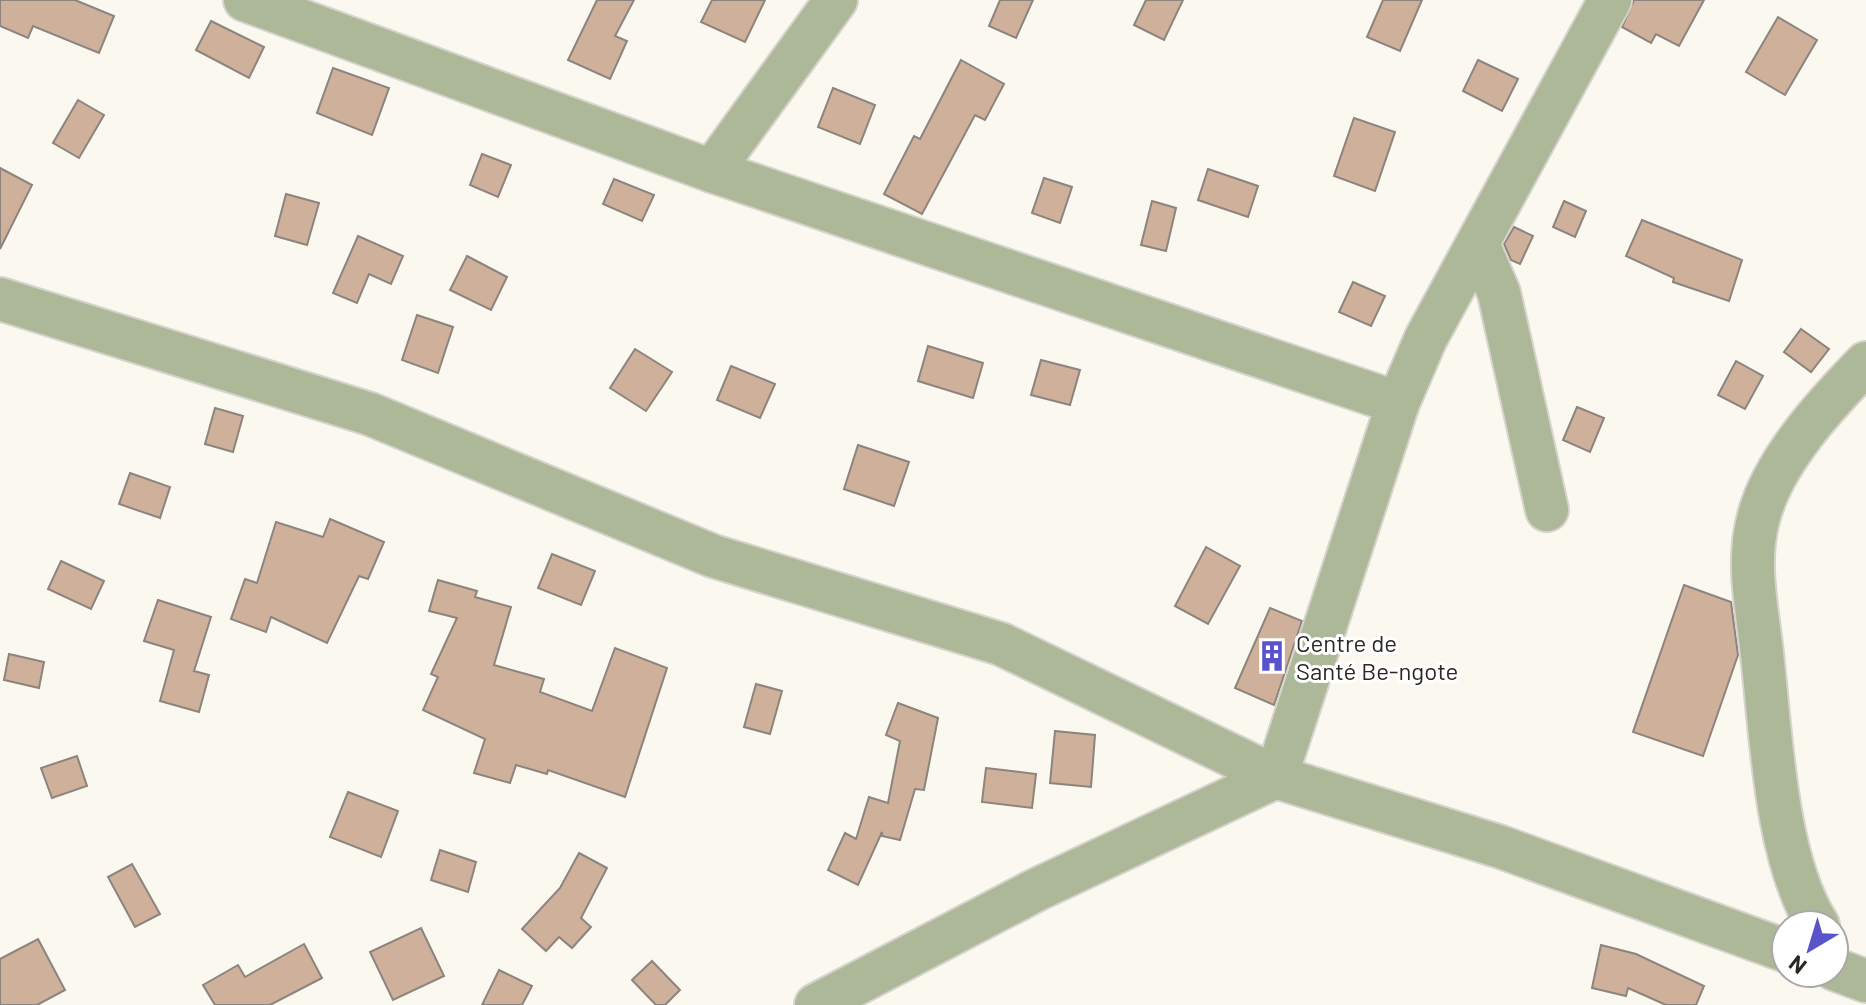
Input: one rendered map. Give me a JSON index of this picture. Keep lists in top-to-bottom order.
{
  "places": {
    "building": ["Centre de Santé Be-ngote"]
  },
  "north": "bottom left"
}
